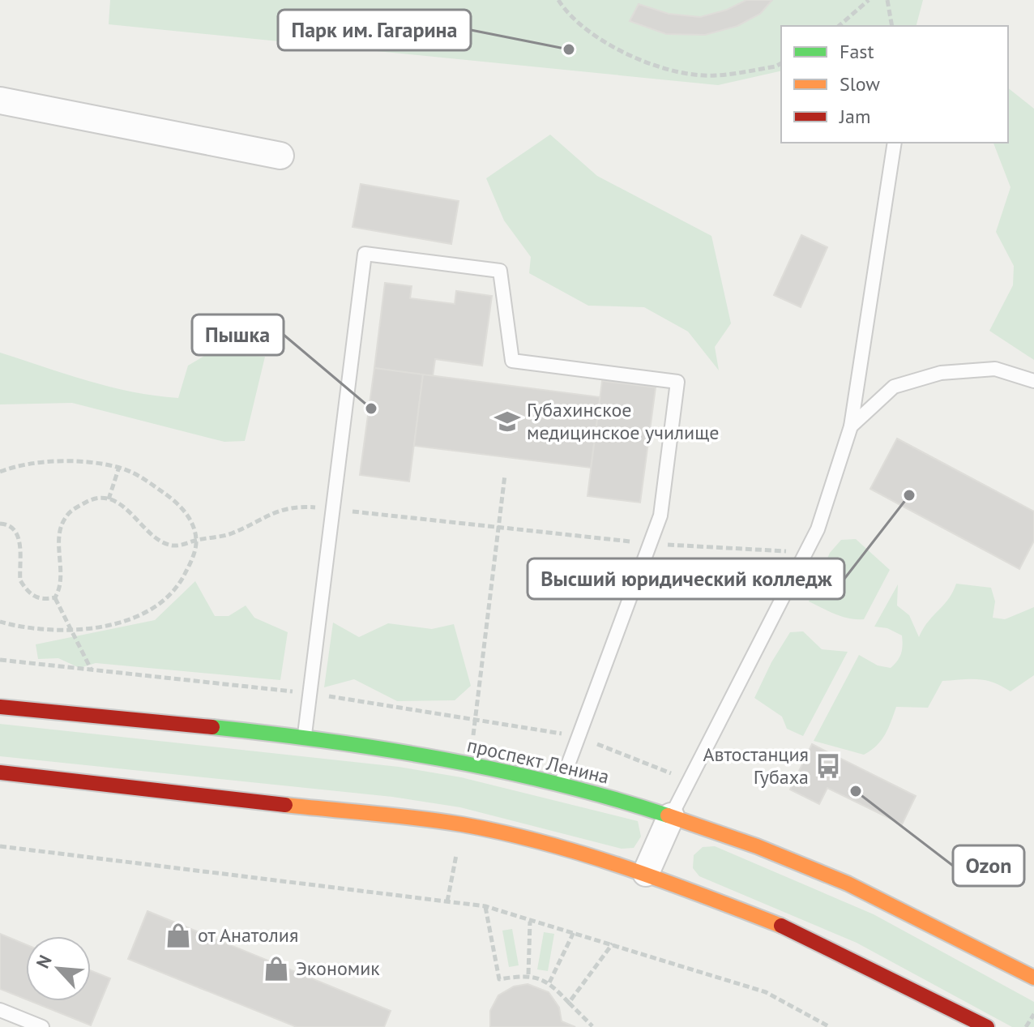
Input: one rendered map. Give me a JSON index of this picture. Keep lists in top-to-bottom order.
{
  "streets": {
    "main road": ["проспект Ленина"]
  },
  "places": {
    "other": [
      "Парк им. Гагарина",
      "Пышка",
      "Высший юридический колледж",
      "Ozon"
    ],
    "school or university": ["Губахинское медицинское училище"],
    "bus stop": ["Автостанция Губаха"],
    "shop": ["от Анатолия", "Экономик"]
  },
  "legend": ["Fast", "Slow", "Jam"],
  "north": "top left"
}
